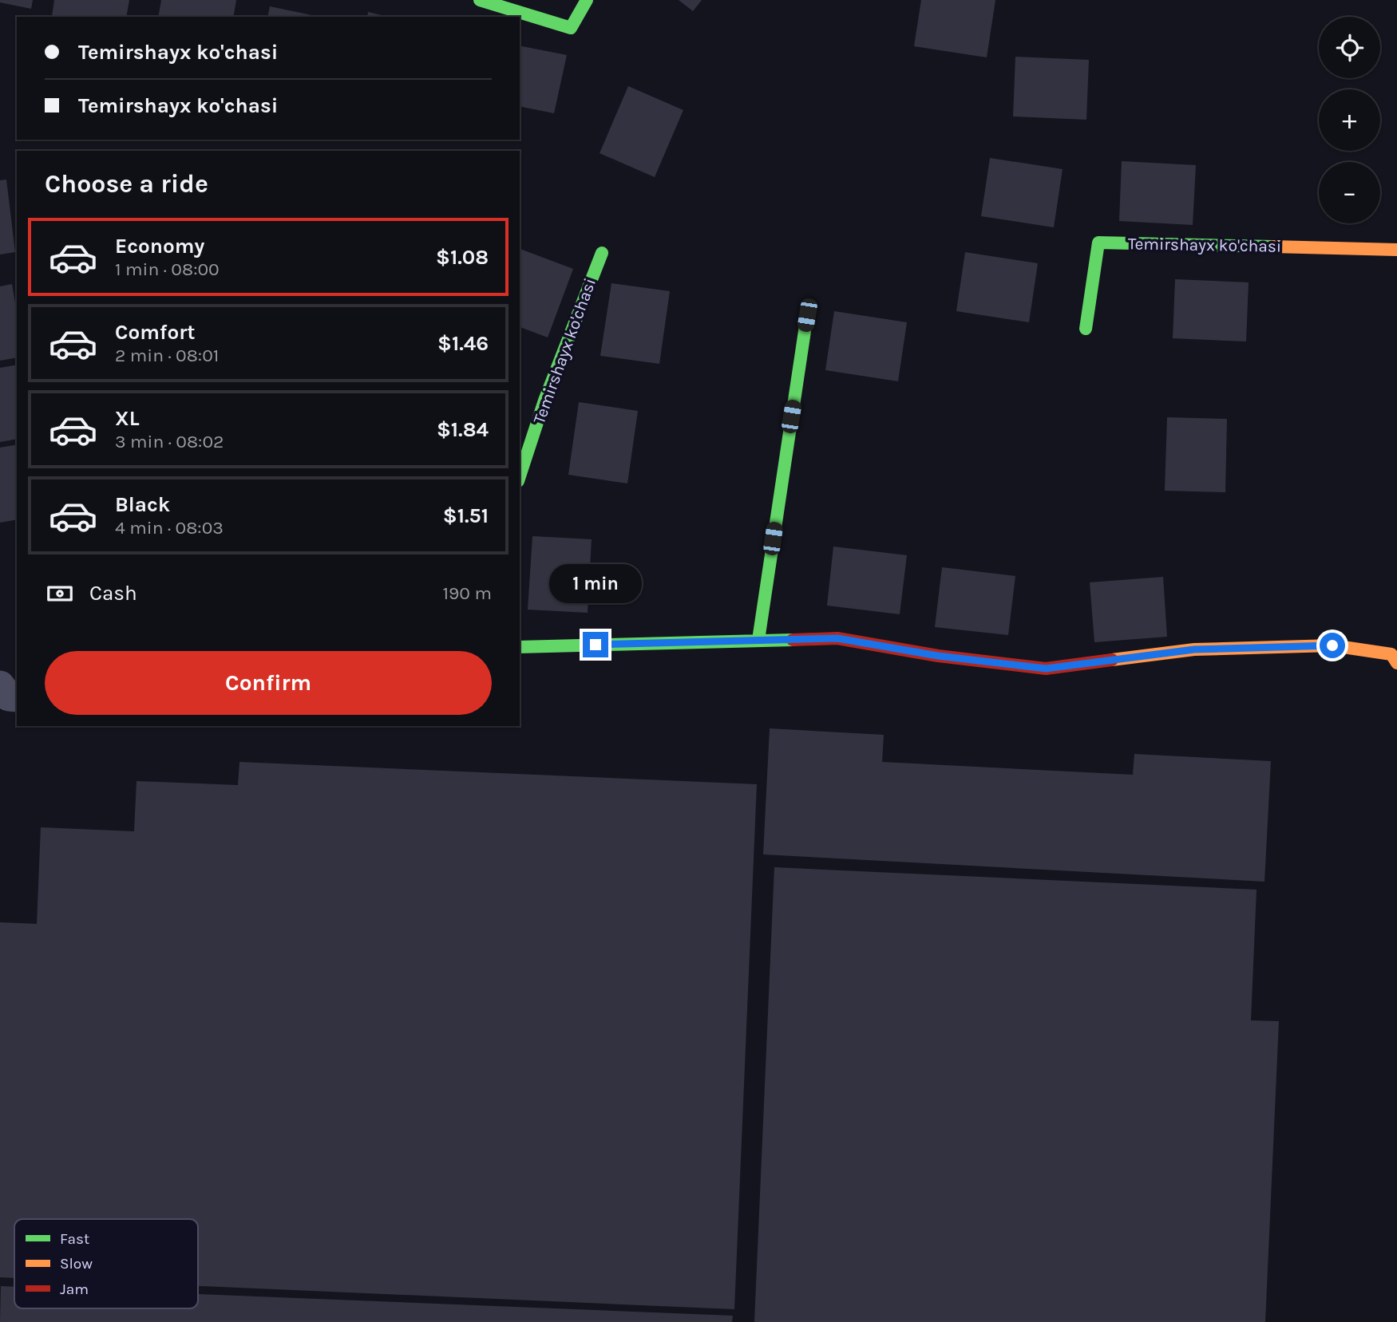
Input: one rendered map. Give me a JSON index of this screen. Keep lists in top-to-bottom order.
{
  "streets": {
    "street": ["Temirshayx ko'chasi"]
  },
  "legend": ["Fast", "Slow", "Jam"],
  "page": {
    "map_buttons": ["+", "−"],
    "banner": ["Temirshayx ko'chasi", "Temirshayx ko'chasi"],
    "heading": "Choose a ride",
    "list": [
      {
        "name": "Economy",
        "note": "1 min · 08:00",
        "value": "$1.08"
      },
      {
        "name": "Comfort",
        "note": "2 min · 08:01",
        "value": "$1.46"
      },
      {
        "name": "XL",
        "note": "3 min · 08:02",
        "value": "$1.84"
      },
      {
        "name": "Black",
        "note": "4 min · 08:03",
        "value": "$1.51"
      }
    ],
    "pay": ["Cash", "190 m"],
    "bubble": "1 min",
    "buttons": "Confirm"
  }
}
